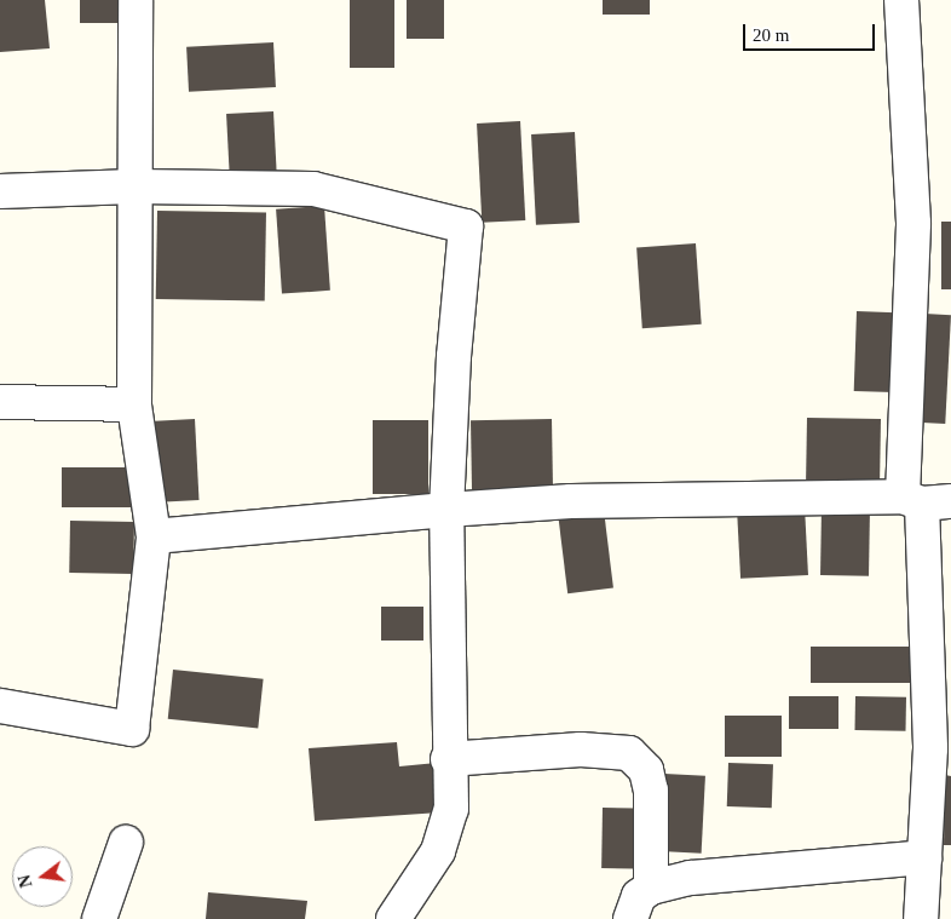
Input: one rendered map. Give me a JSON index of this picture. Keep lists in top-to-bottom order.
{
  "scale_bar": "20 m",
  "north": "left"
}
